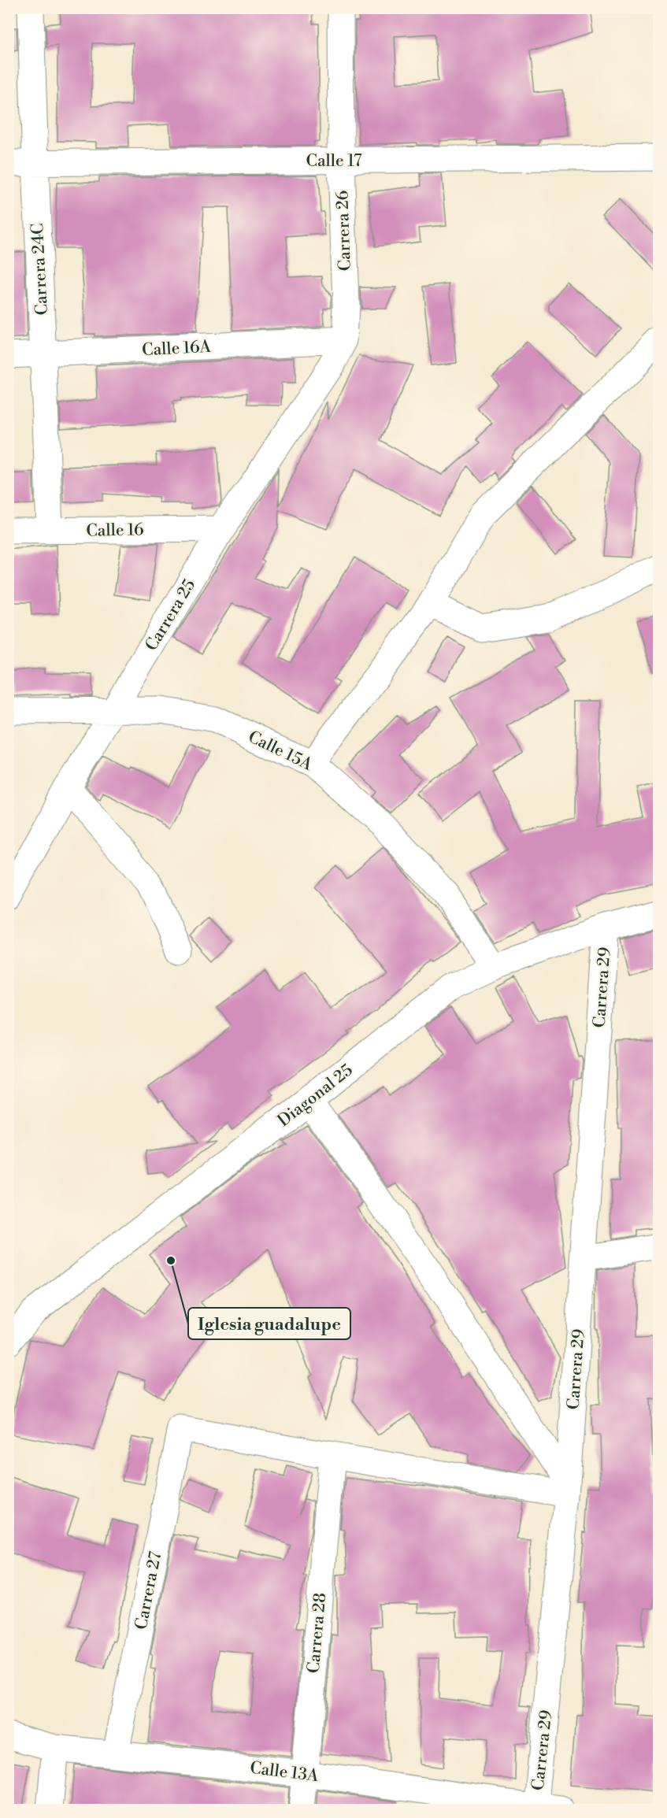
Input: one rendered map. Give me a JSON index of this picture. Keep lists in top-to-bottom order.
{
  "streets": {
    "street": [
      "Calle 17",
      "Carrera 26",
      "Carrera 24C",
      "Calle 16A",
      "Calle 16",
      "Carrera 25",
      "Calle 15A",
      "Carrera 29",
      "Diagonal 25",
      "Carrera 27",
      "Carrera 28",
      "Calle 13A"
    ]
  },
  "crossings": [
    ["Calle 17", "Carrera 26"],
    ["Calle 17", "Carrera 24C"],
    ["Carrera 26", "Calle 16A"],
    ["Carrera 26", "Carrera 25"],
    ["Carrera 24C", "Calle 16A"],
    ["Carrera 24C", "Calle 16"],
    ["Calle 16A", "Carrera 25"],
    ["Calle 16", "Carrera 25"],
    ["Carrera 25", "Calle 15A"],
    ["Calle 15A", "Diagonal 25"],
    ["Carrera 29", "Diagonal 25"],
    ["Carrera 29", "Calle 13A"],
    ["Carrera 27", "Carrera 28"],
    ["Carrera 27", "Calle 13A"],
    ["Carrera 28", "Calle 13A"]
  ],
  "places": ["Iglesia guadalupe"]
}
